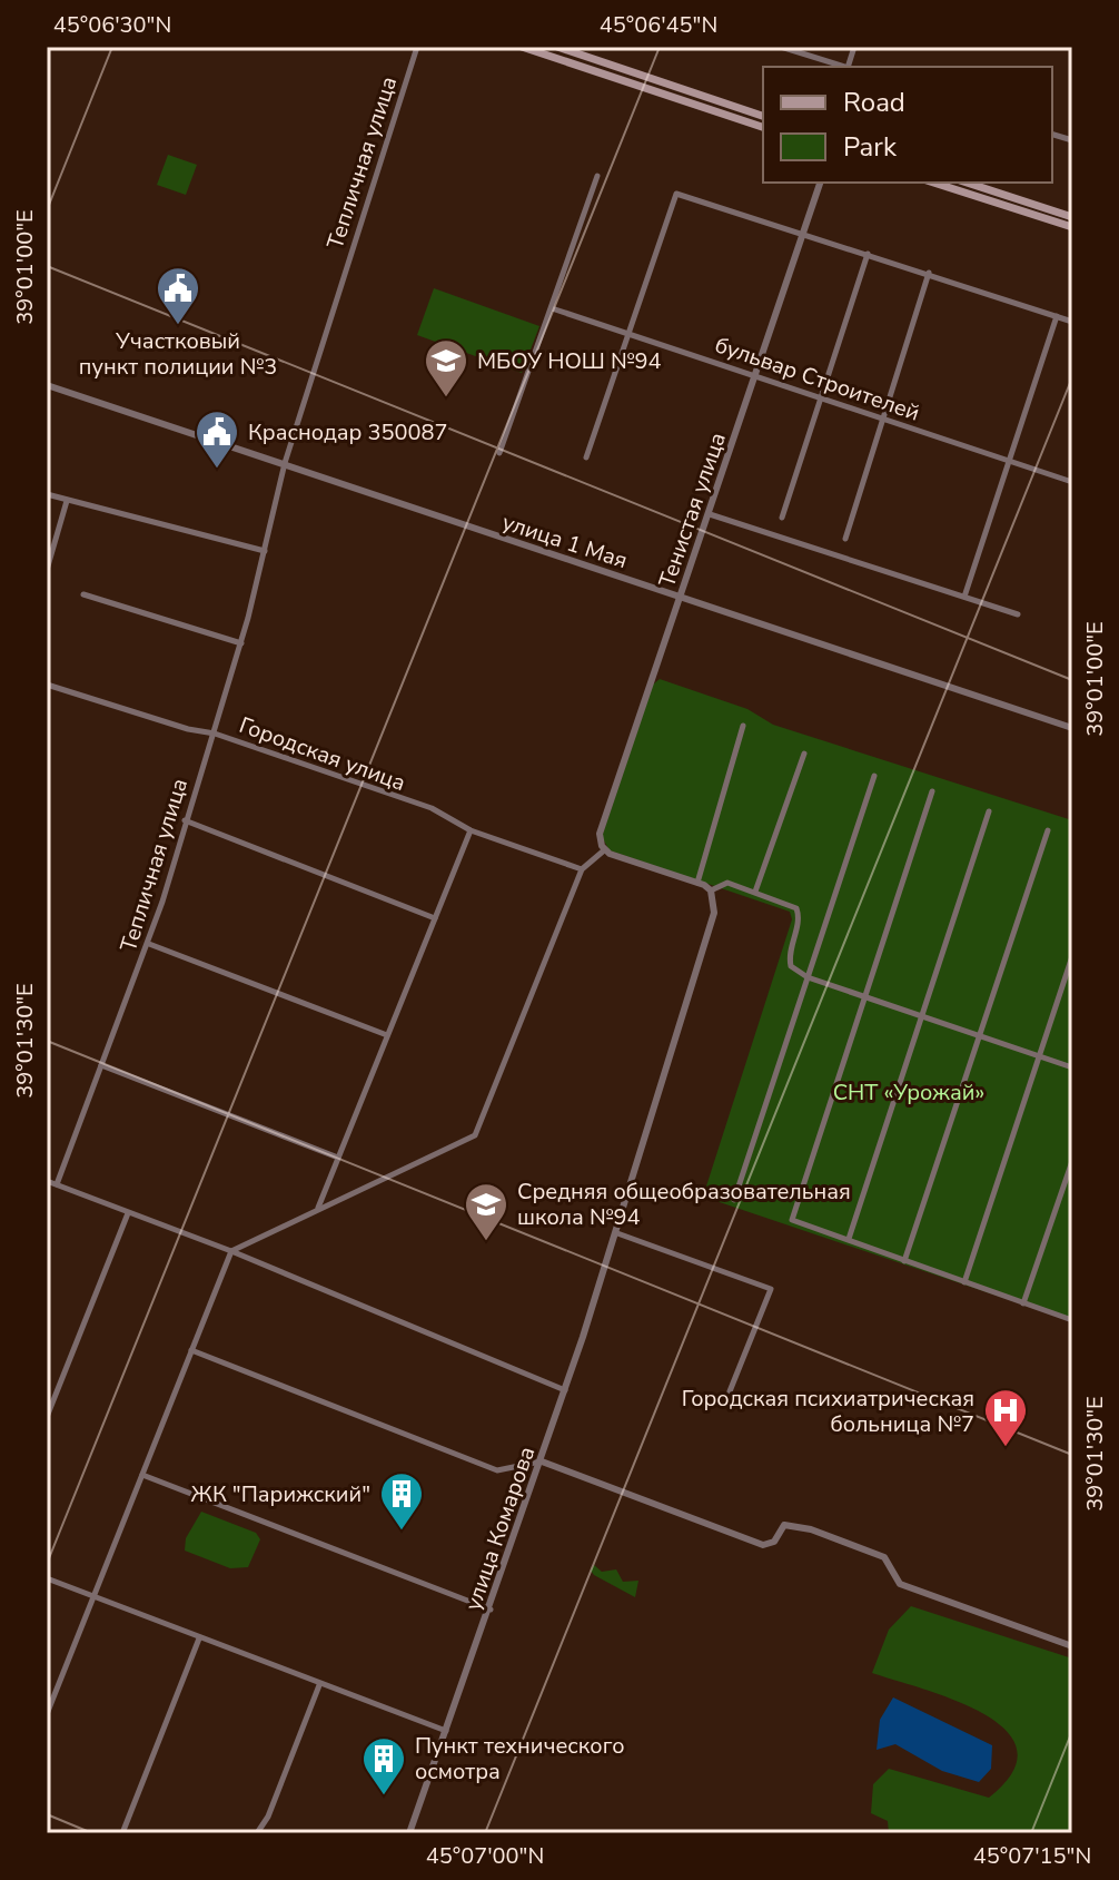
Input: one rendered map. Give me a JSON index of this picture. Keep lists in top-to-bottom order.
{
  "streets": {
    "street": [
      "Тепличная улица",
      "бульвар Строителей",
      "Тенистая улица",
      "улица 1 Мая",
      "Городская улица",
      "улица Комарова"
    ]
  },
  "crossings": [
    ["Тепличная улица", "улица 1 Мая"],
    ["Тепличная улица", "Городская улица"],
    ["бульвар Строителей", "Тенистая улица"],
    ["Тенистая улица", "улица 1 Мая"]
  ],
  "parks": ["СНТ «Урожай»"],
  "places": {
    "public building": ["Участковый пункт полиции №3", "Краснодар 350087"],
    "school or university": ["МБОУ НОШ №94", "Средняя общеобразовательная школа №94"],
    "hospital": ["Городская психиатрическая больница №7"],
    "building": ["ЖК \"Парижский\"", "Пункт технического осмотра"]
  },
  "legend": ["Road", "Park"],
  "coordinates": [
    "45°06'30\"N",
    "45°06'45\"N",
    "39°01'00\"E",
    "39°01'30\"E",
    "45°07'00\"N",
    "45°07'15\"N"
  ]
}
